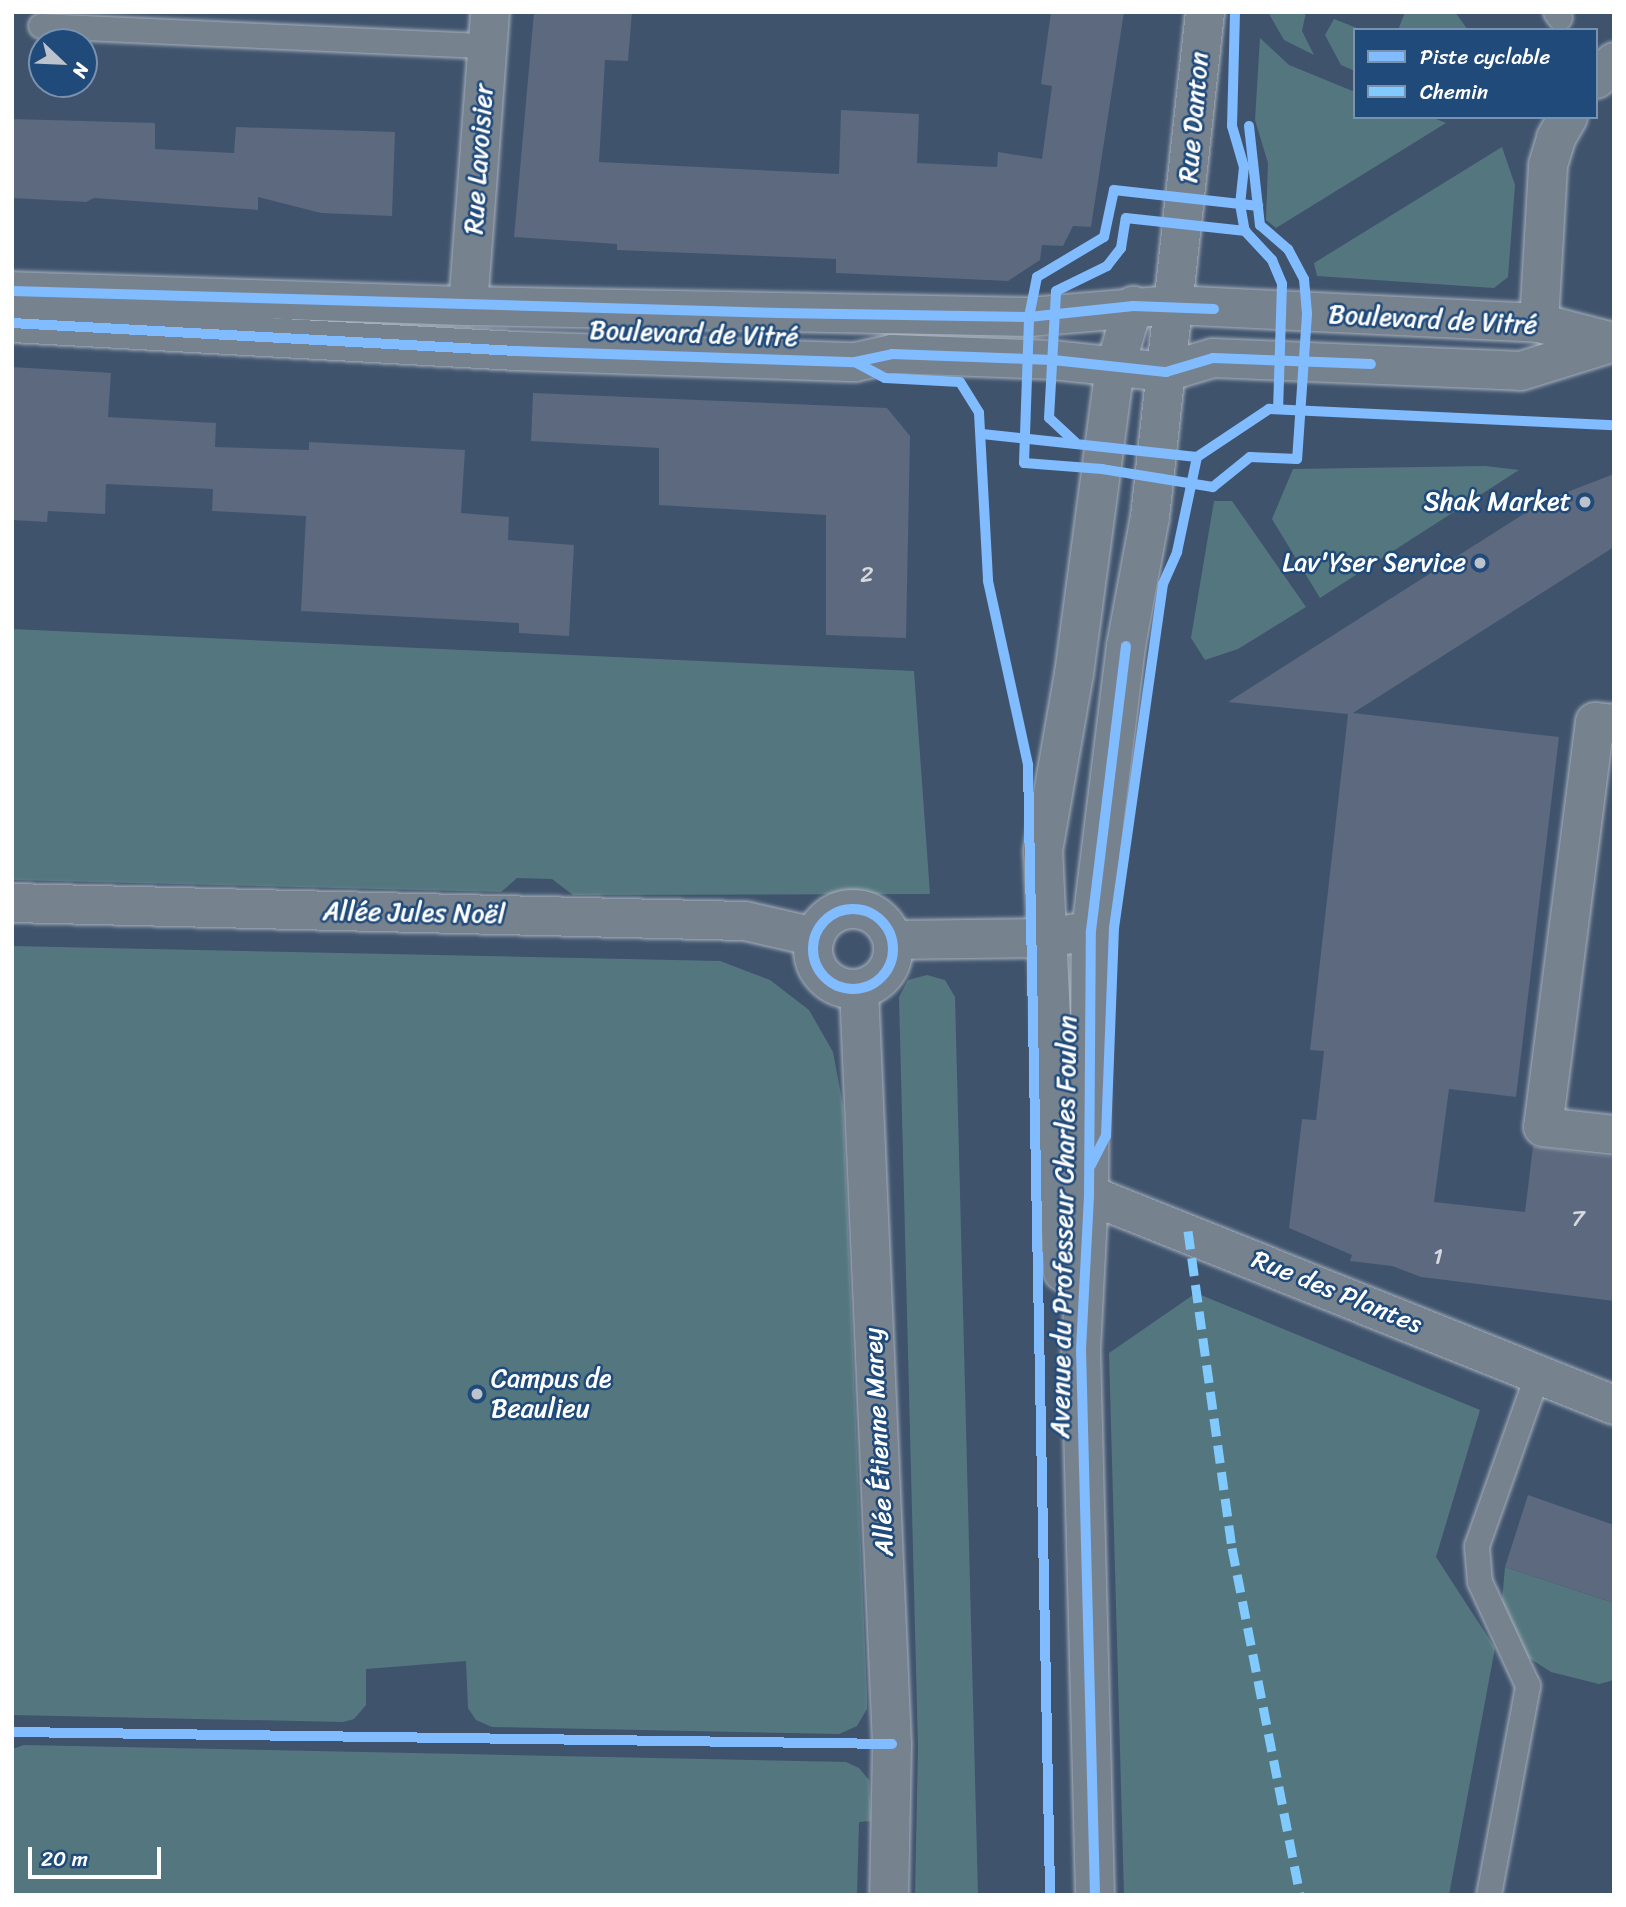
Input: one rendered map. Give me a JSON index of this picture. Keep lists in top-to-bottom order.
{
  "streets": {
    "main road": [
      "Rue Danton",
      "Rue Lavoisier",
      "Boulevard de Vitré",
      "Allée Jules Noël",
      "Avenue du Professeur Charles Foulon",
      "Rue des Plantes",
      "Allée Étienne Marey"
    ]
  },
  "crossings": [
    ["Rue Danton", "Boulevard de Vitré"],
    ["Rue Lavoisier", "Boulevard de Vitré"],
    ["Boulevard de Vitré", "Avenue du Professeur Charles Foulon"],
    ["Allée Jules Noël", "Allée Étienne Marey"],
    ["Avenue du Professeur Charles Foulon", "Rue des Plantes"]
  ],
  "places": ["Shak Market", "Lav'Yser Service", "Campus de Beaulieu"],
  "house_numbers": ["2", "7", "1"],
  "legend": ["Piste cyclable", "Chemin"],
  "scale_bar": "20 m",
  "north": "bottom right"
}
